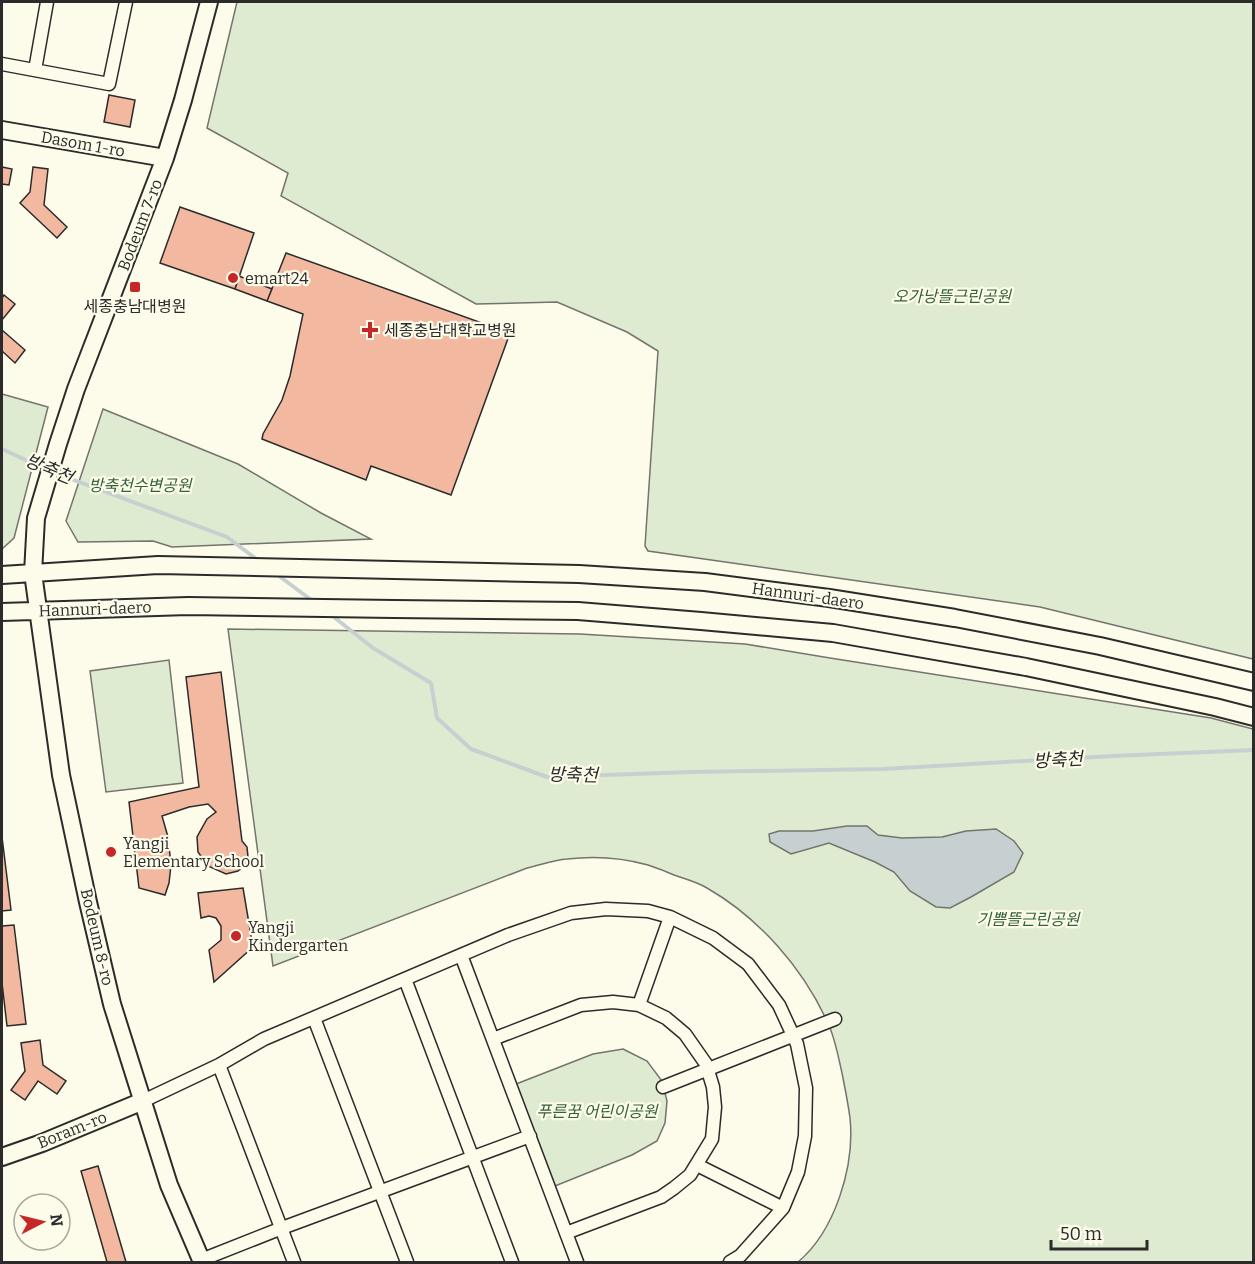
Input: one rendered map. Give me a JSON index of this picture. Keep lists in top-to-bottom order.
{
  "streets": {
    "street": [
      "Dasom 1-ro",
      "Bodeum 7-ro",
      "Hannuri-daero",
      "Bodeum 8-ro",
      "Boram-ro"
    ]
  },
  "crossings": [
    ["Dasom 1-ro", "Bodeum 7-ro"],
    ["Bodeum 7-ro", "Hannuri-daero"],
    ["Hannuri-daero", "Bodeum 8-ro"],
    ["Bodeum 8-ro", "Boram-ro"]
  ],
  "water": ["방축천"],
  "parks": [
    "오가낭뜰근린공원",
    "방축천수변공원",
    "기쁨뜰근린공원",
    "푸른꿈 어린이공원"
  ],
  "places": {
    "other": ["emart24", "Yangji Elementary School", "Yangji Kindergarten"],
    "transit": ["세종충남대병원"],
    "health": ["세종충남대학교병원"]
  },
  "scale_bar": "50 m",
  "north": "right"
}
